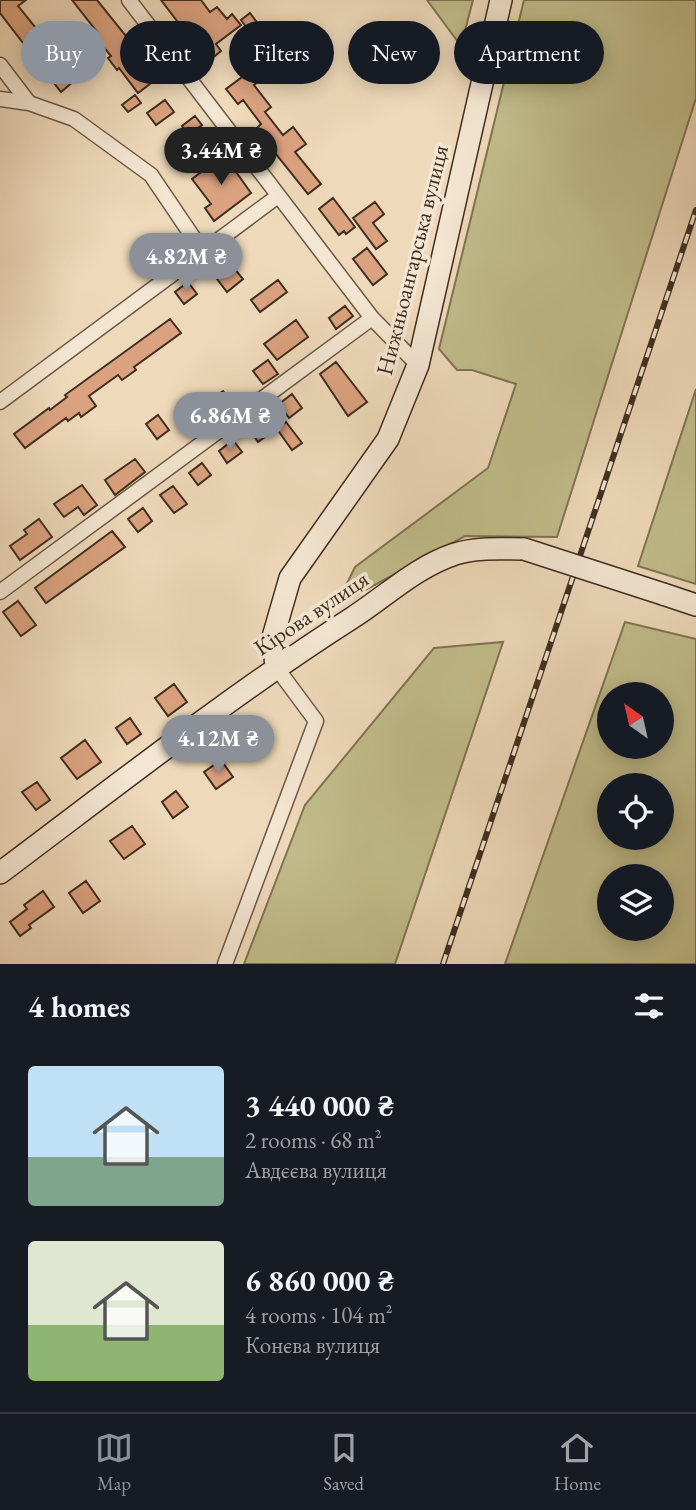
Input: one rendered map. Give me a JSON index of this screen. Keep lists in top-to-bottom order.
{
  "streets": {
    "main road": ["Нижньоангарська вулиця", "Кірова вулиця"]
  },
  "crossings": [
    ["Нижньоангарська вулиця", "Кірова вулиця"]
  ],
  "north": "top left",
  "page": {
    "chip": [
      "Buy",
      "Rent",
      "Filters",
      "New",
      "Apartment"
    ],
    "price": [
      "3.44M ₴",
      "4.82M ₴",
      "6.86M ₴",
      "4.12M ₴"
    ],
    "heading": "4 homes",
    "list": [
      {
        "name": "3 440 000 ₴",
        "note": "2 rooms · 68 m² · Авдєєва вулиця"
      },
      {
        "name": "6 860 000 ₴",
        "note": "4 rooms · 104 m² · Конєва вулиця"
      }
    ],
    "tabs": ["Map", "Saved", "Home"]
  }
}
